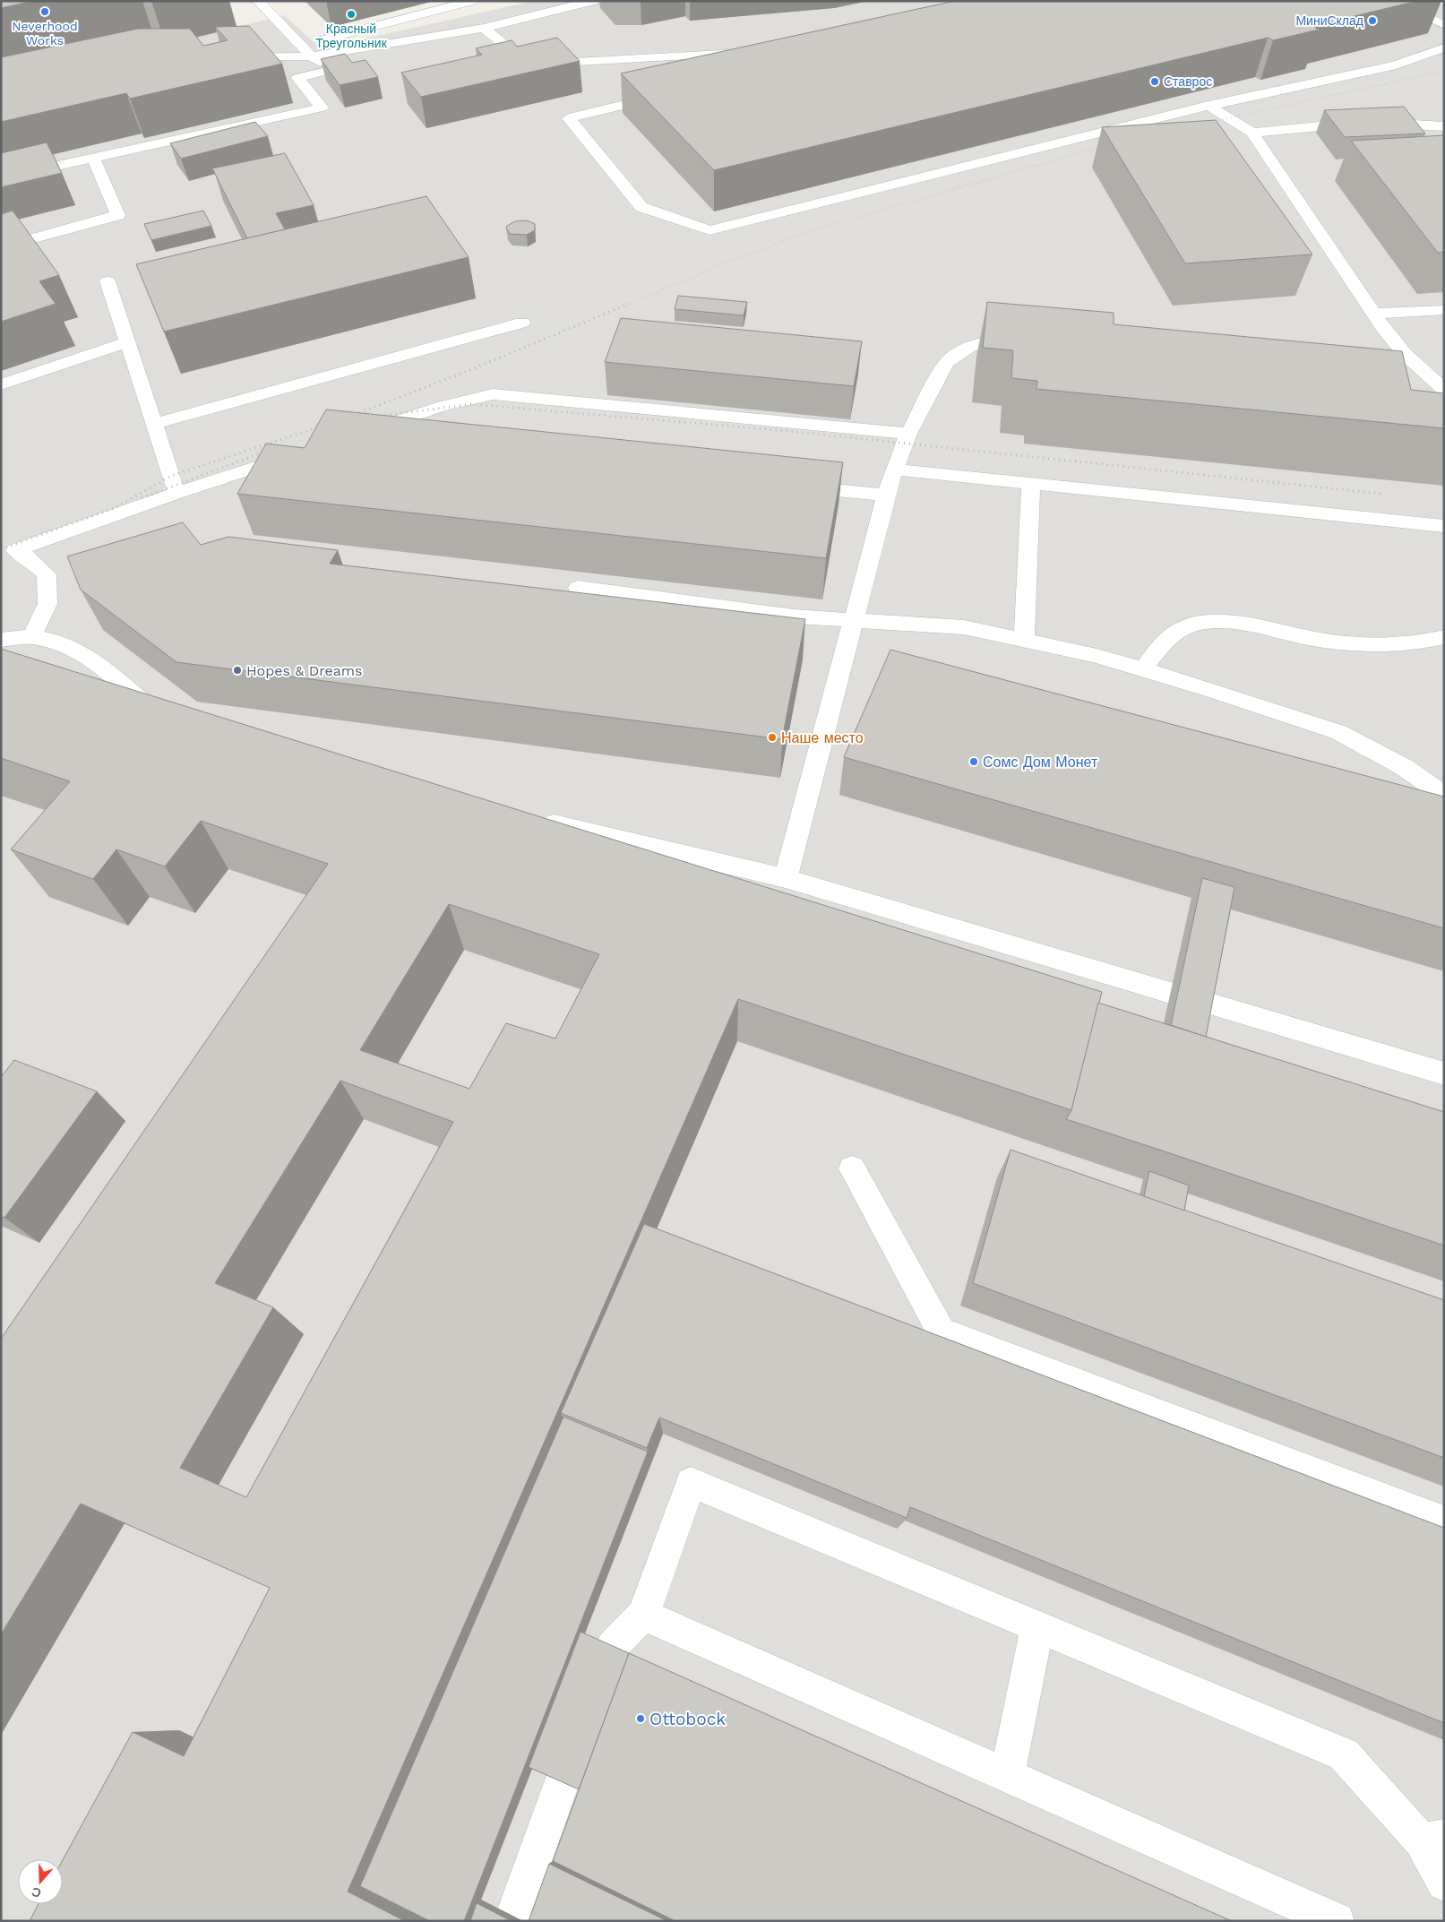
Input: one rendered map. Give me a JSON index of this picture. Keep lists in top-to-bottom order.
{
  "places": [
    "Neverhood Works",
    "Красный Треугольник",
    "МиниСклад",
    "Ставрос",
    "Hopes & Dreams",
    "Наше место",
    "Сомс Дом Монет",
    "Ottobock"
  ],
  "north": "bottom"
}
